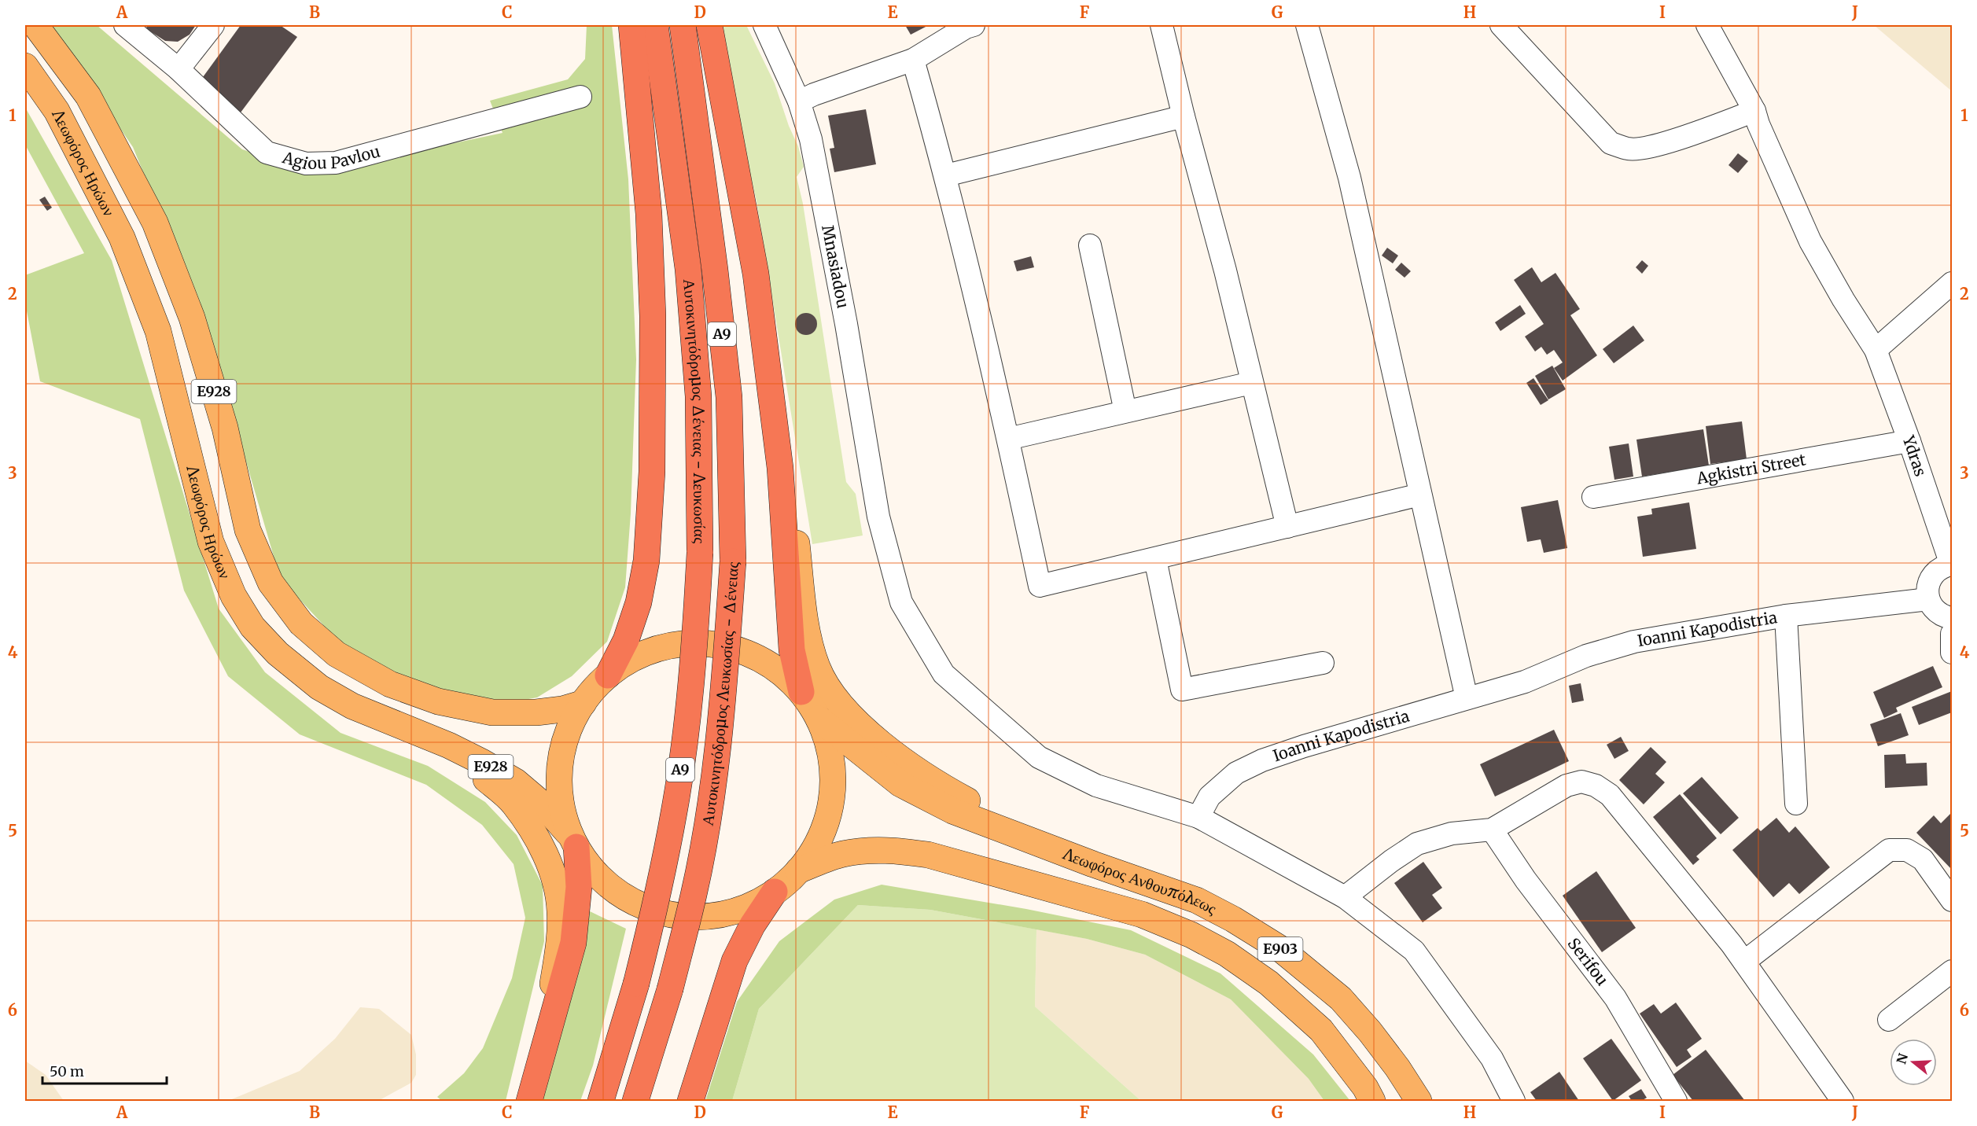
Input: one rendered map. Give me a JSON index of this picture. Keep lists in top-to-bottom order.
{
  "streets": {
    "highway": ["A9", "Αυτοκινητόδρομος Δένειας - Λευκωσίας", "Αυτοκινητόδρομος Λευκωσίας - Δένειας"],
    "main road": [
      "Λεωφόρος Ηρώων",
      "E928",
      "Λεωφόρος Ανθουπόλεως",
      "E903"
    ],
    "street": [
      "Agiou Pavlou",
      "Mnasiadou",
      "Ydras",
      "Agkistri Street",
      "Ioanni Kapodistria",
      "Serifou"
    ]
  },
  "crossings": [
    ["Λεωφόρος Ηρώων", "Λεωφόρος Ανθουπόλεως"],
    ["Mnasiadou", "Ioanni Kapodistria"],
    ["Ydras", "Agkistri Street"]
  ],
  "scale_bar": "50 m",
  "north": "left",
  "grid": {
    "columns": [
      "A",
      "B",
      "C",
      "D",
      "E",
      "F",
      "G",
      "H",
      "I",
      "J"
    ],
    "rows": [
      "1",
      "2",
      "3",
      "4",
      "5",
      "6"
    ]
  }
}
